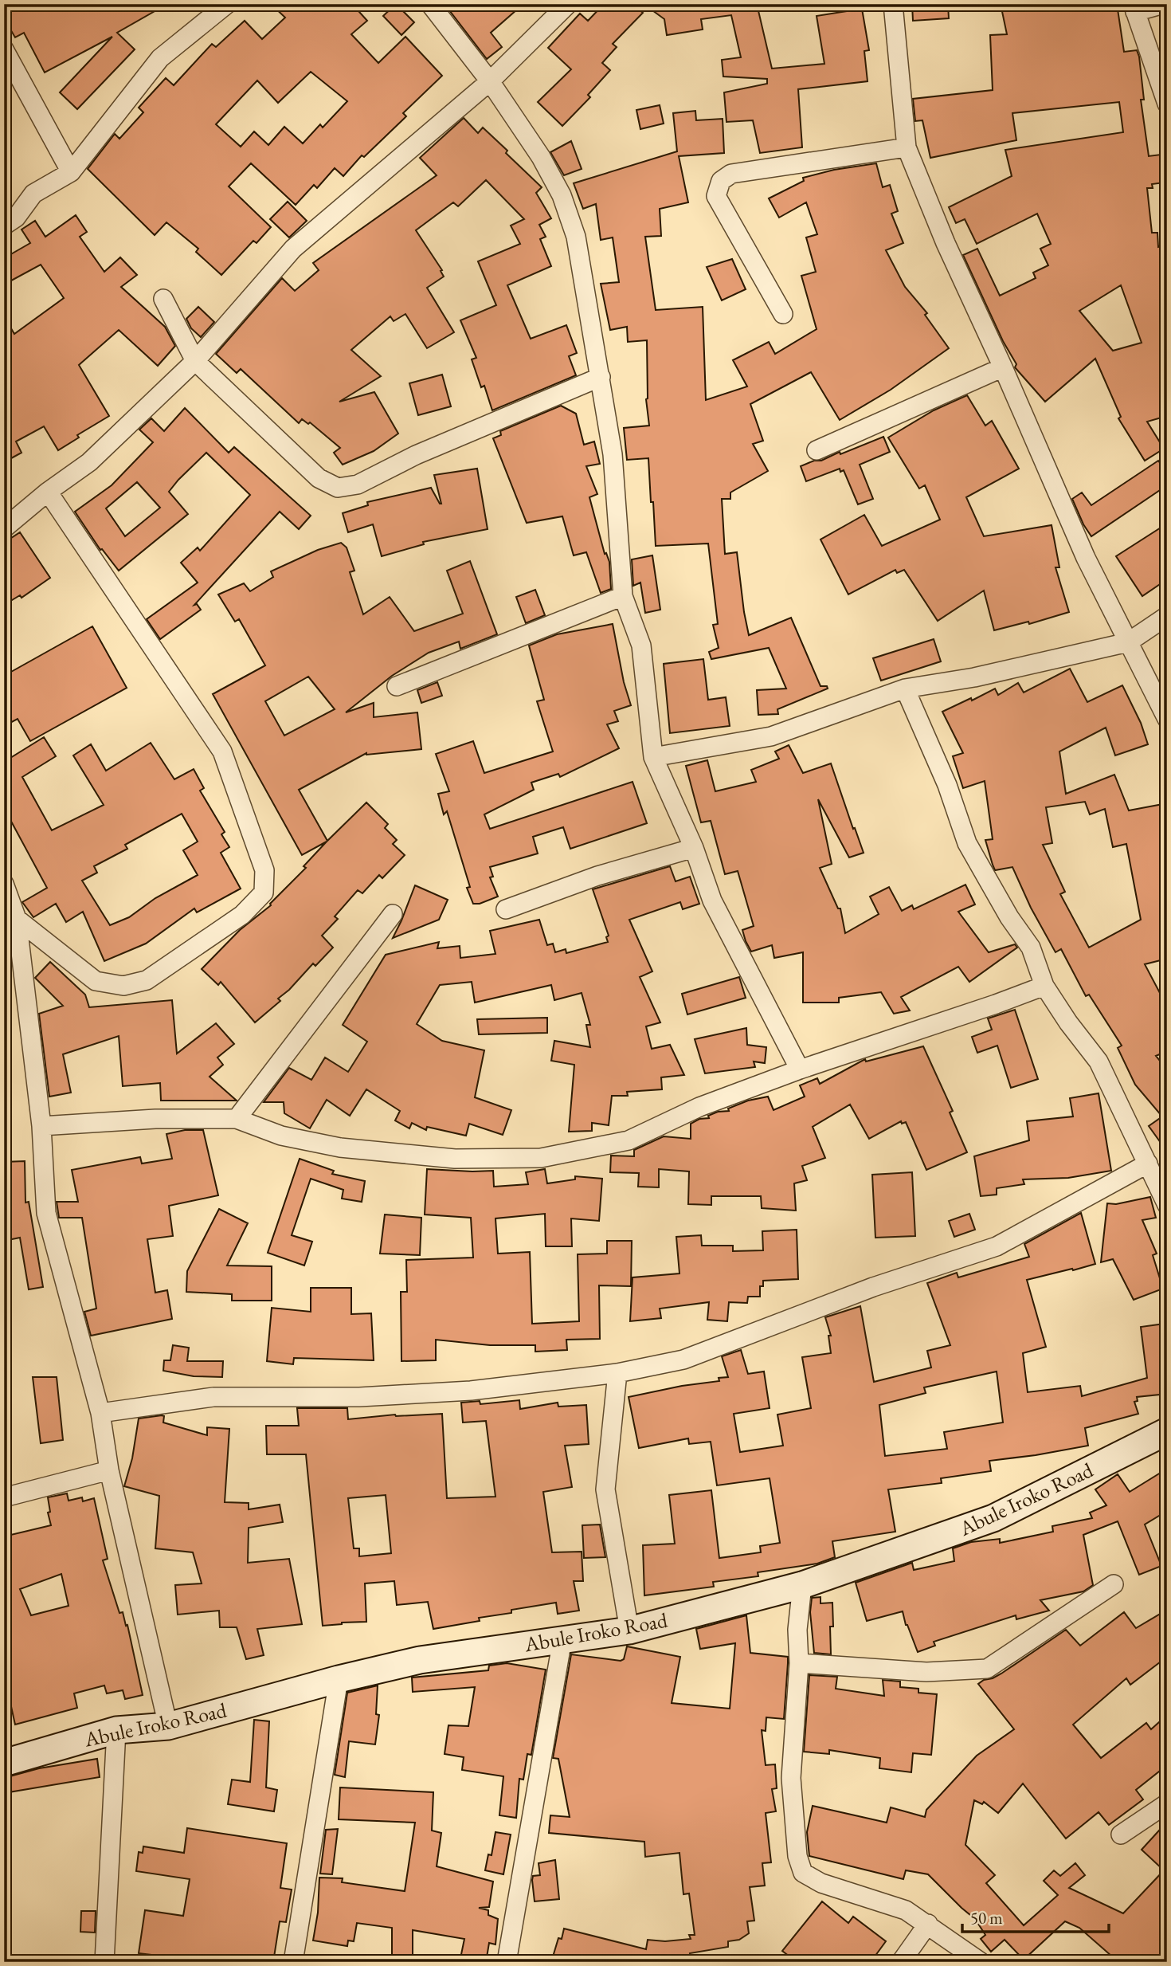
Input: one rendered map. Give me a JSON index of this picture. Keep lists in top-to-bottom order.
{
  "streets": {
    "street": ["Abule Iroko Road"]
  },
  "scale_bar": "50 m"
}
